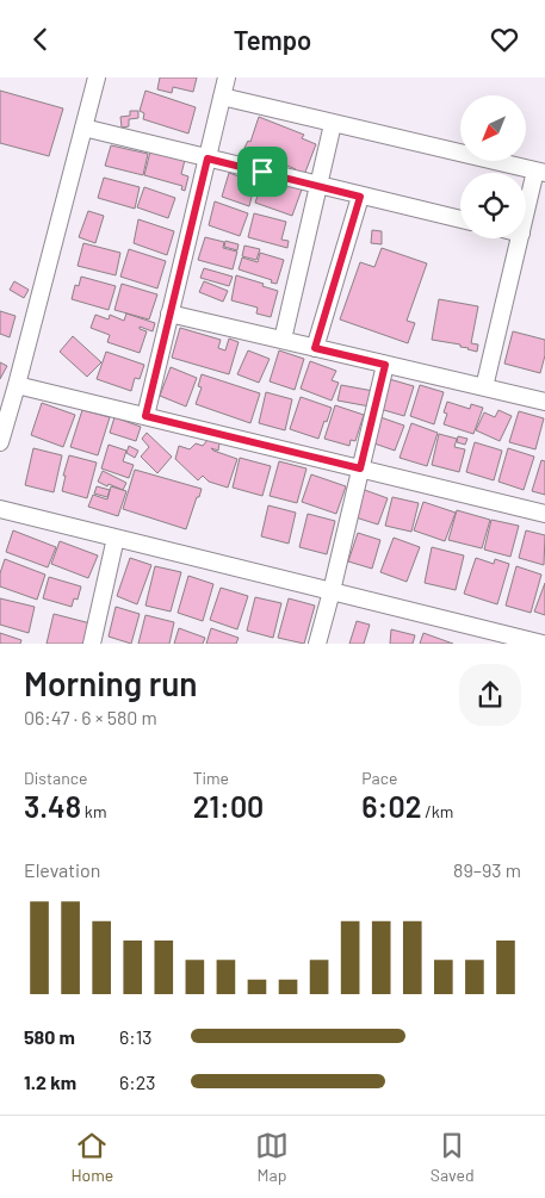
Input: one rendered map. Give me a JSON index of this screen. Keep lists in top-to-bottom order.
{
  "north": "bottom left",
  "page": {
    "header": "Tempo",
    "heading": ["Morning run", "06:47 · 6 × 580 m"],
    "stats": [
      ["Distance", "3.48 km"],
      ["Time", "21:00"],
      ["Pace", "6:02 /km"]
    ],
    "chart": ["Elevation", "89–93 m"],
    "list": [
      {
        "name": "580 m",
        "note": "6:13"
      },
      {
        "name": "1.2 km",
        "note": "6:23"
      }
    ],
    "tabs": ["Home", "Map", "Saved"]
  }
}
